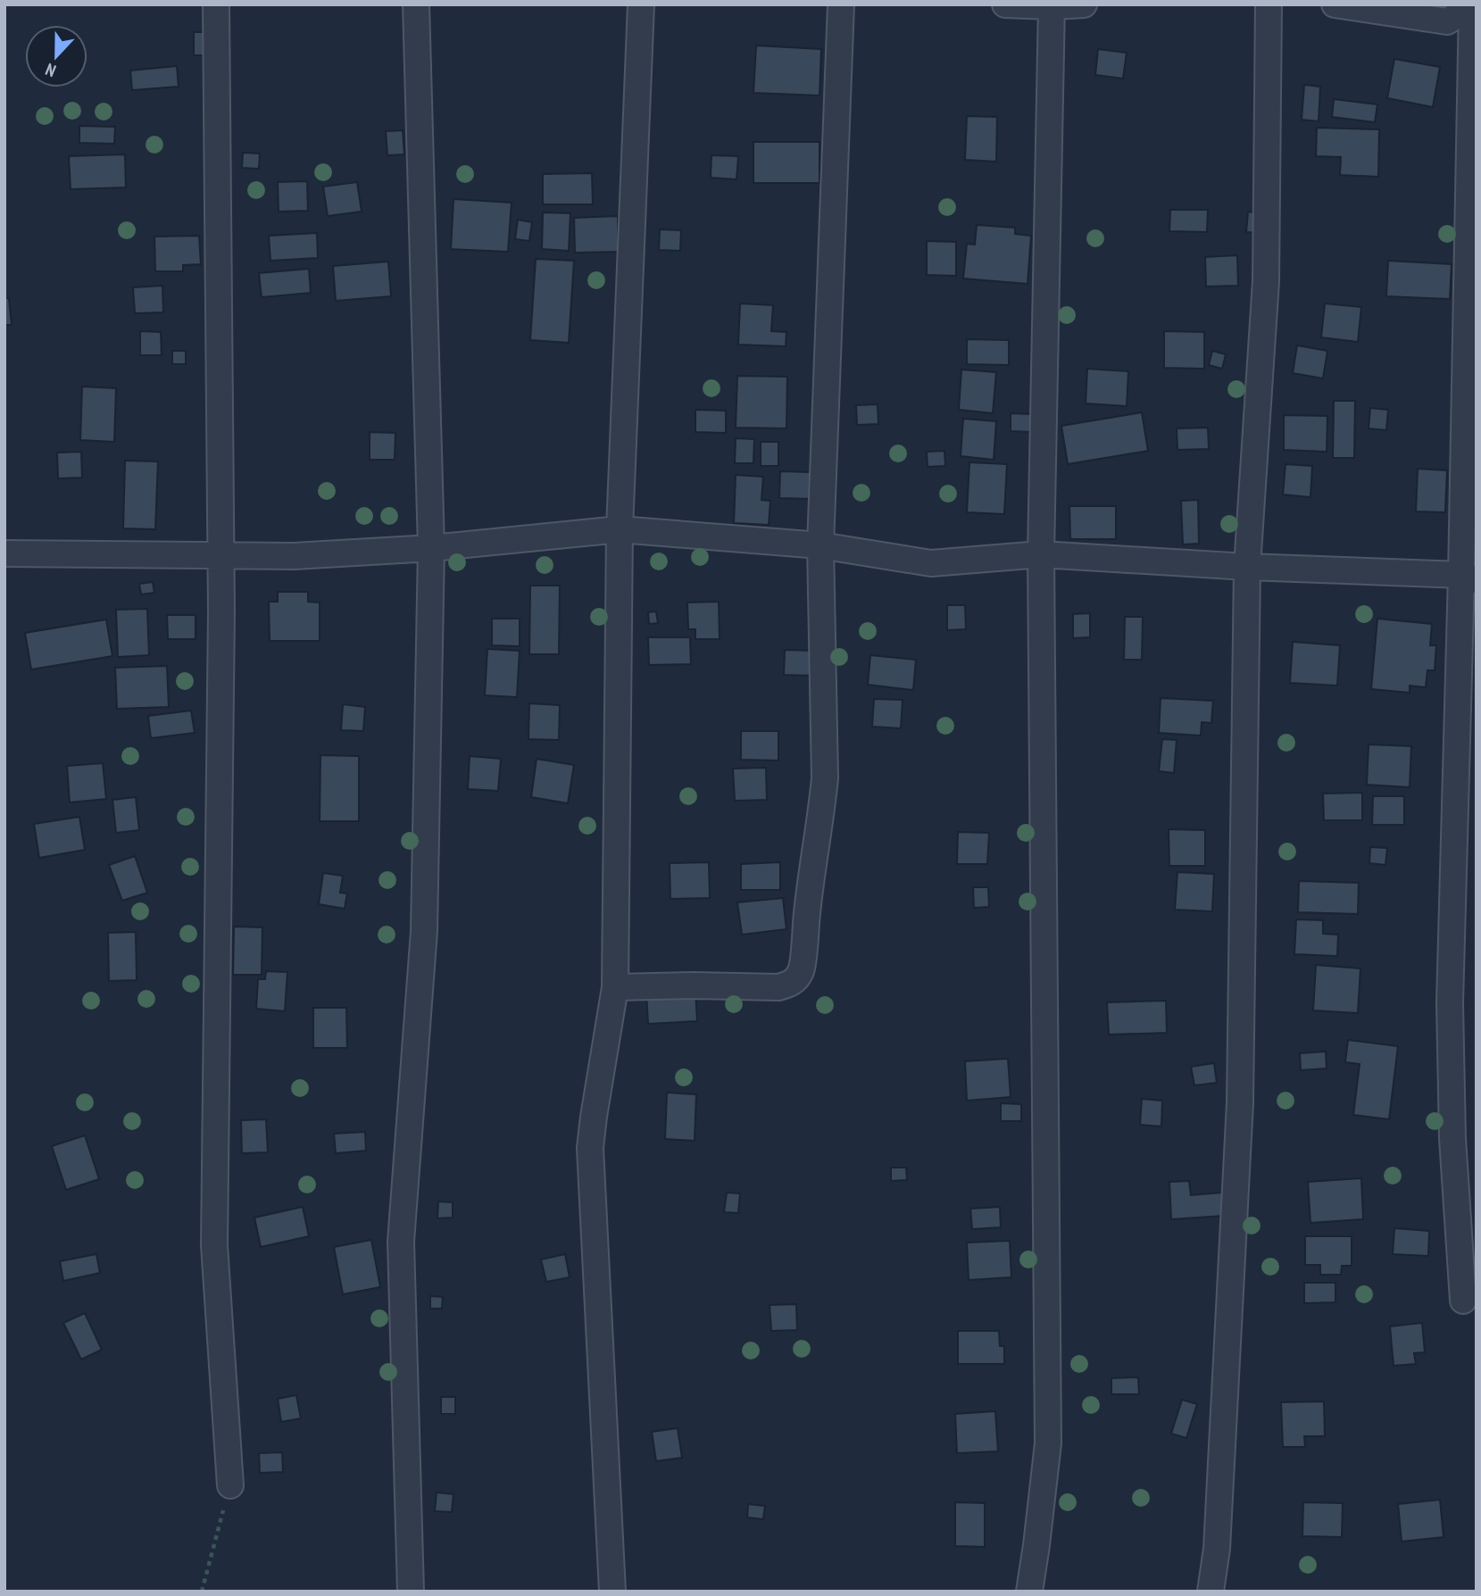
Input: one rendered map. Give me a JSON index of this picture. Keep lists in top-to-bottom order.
{
  "north": "bottom"
}
